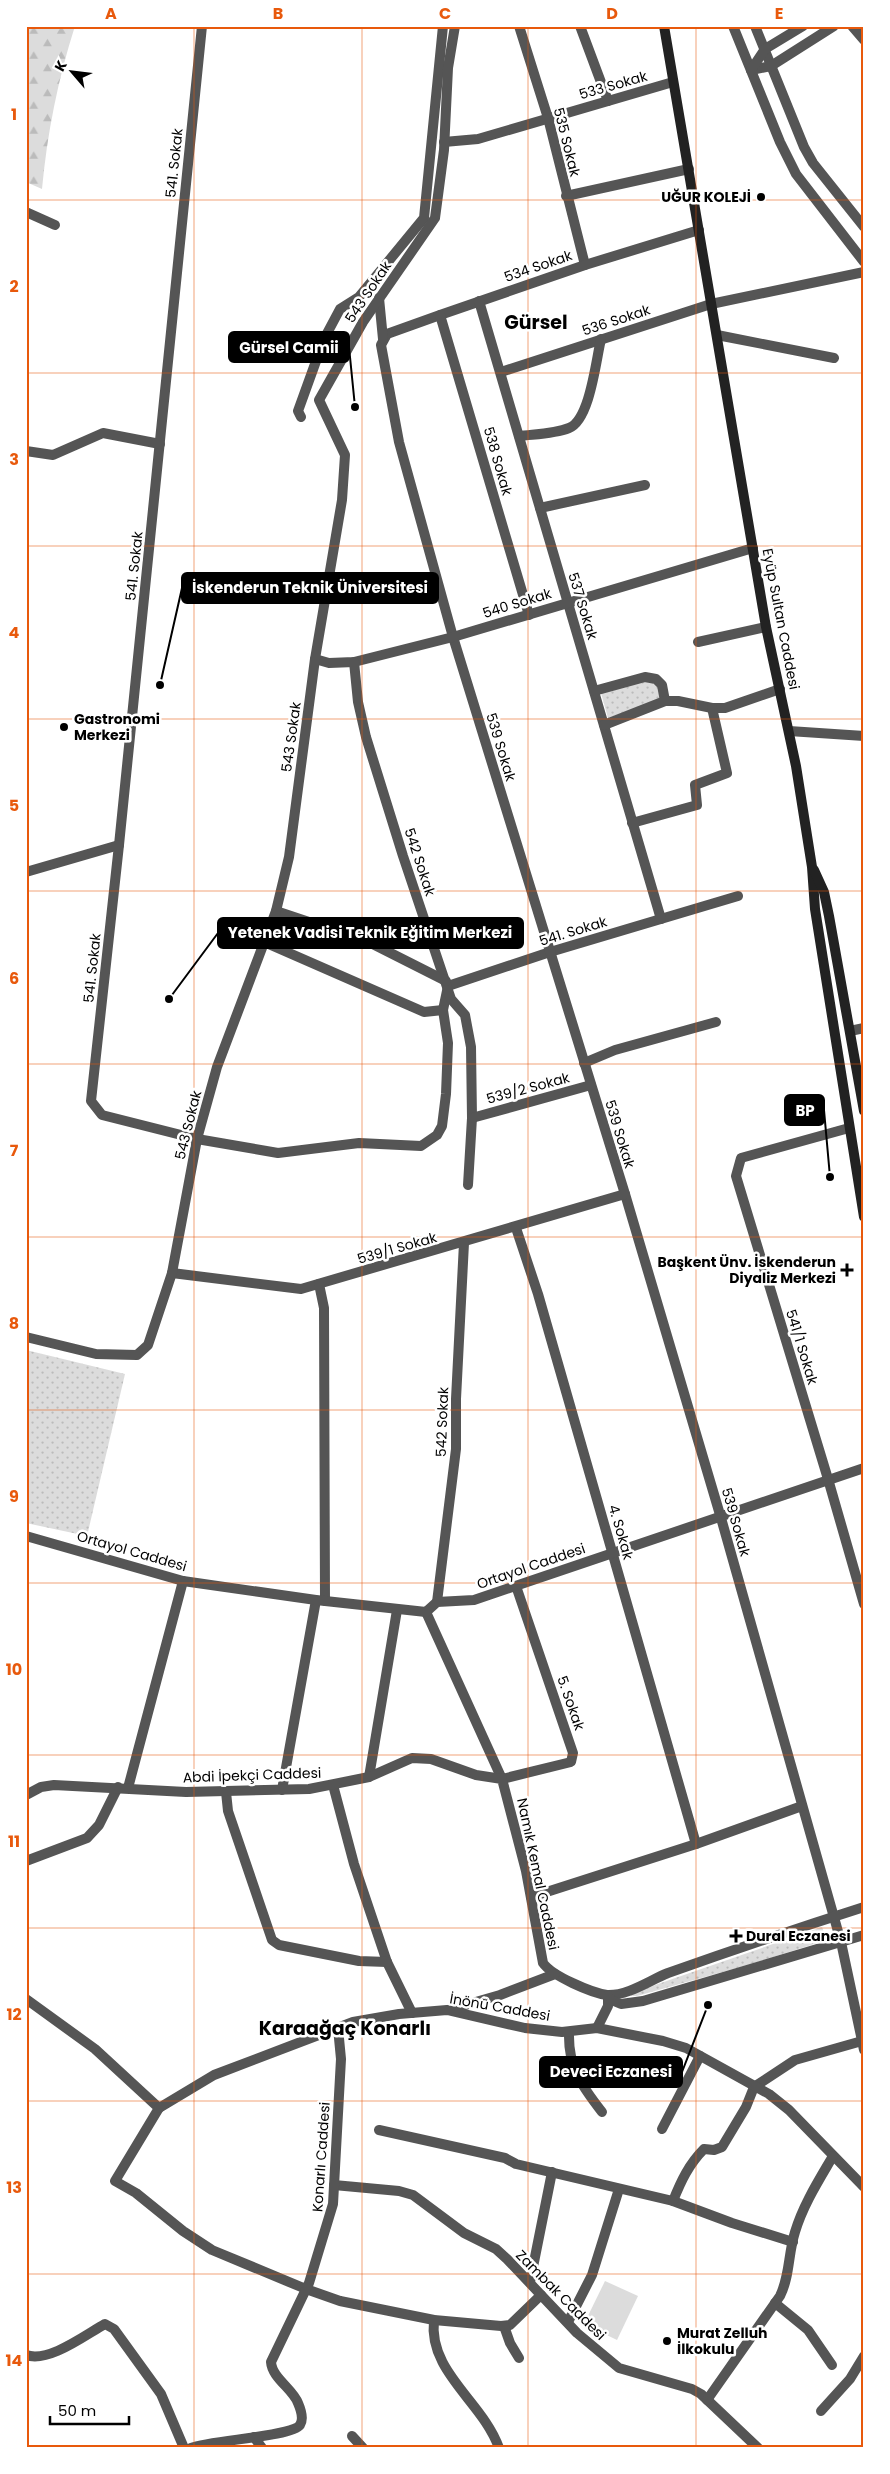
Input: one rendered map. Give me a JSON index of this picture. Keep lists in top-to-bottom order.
{
  "streets": {
    "main road": ["Eyüp Sultan Caddesi"],
    "street": [
      "533 Sokak",
      "535 Sokak",
      "541. Sokak",
      "534 Sokak",
      "543 Sokak",
      "536 Sokak",
      "538 Sokak",
      "540 Sokak",
      "537 Sokak",
      "539 Sokak",
      "542 Sokak",
      "539/2 Sokak",
      "539/1 Sokak",
      "541/1 Sokak",
      "4. Sokak",
      "Ortayol Caddesi",
      "5. Sokak",
      "Abdi İpekçi Caddesi",
      "Namık Kemal Caddesi",
      "İnönü Caddesi",
      "Konarlı Caddesi",
      "Zambak Caddesi"
    ]
  },
  "crossings": [
    ["533 Sokak", "535 Sokak"],
    ["533 Sokak", "543 Sokak"],
    ["533 Sokak", "Eyüp Sultan Caddesi"],
    ["535 Sokak", "534 Sokak"],
    ["541. Sokak", "543 Sokak"],
    ["541. Sokak", "537 Sokak"],
    ["541. Sokak", "539 Sokak"],
    ["541. Sokak", "542 Sokak"],
    ["534 Sokak", "538 Sokak"],
    ["534 Sokak", "537 Sokak"],
    ["534 Sokak", "Eyüp Sultan Caddesi"],
    ["534 Sokak", "539 Sokak"],
    ["543 Sokak", "540 Sokak"],
    ["543 Sokak", "539 Sokak"],
    ["543 Sokak", "539/1 Sokak"],
    ["536 Sokak", "537 Sokak"],
    ["536 Sokak", "Eyüp Sultan Caddesi"],
    ["538 Sokak", "540 Sokak"],
    ["540 Sokak", "537 Sokak"],
    ["540 Sokak", "Eyüp Sultan Caddesi"],
    ["540 Sokak", "539 Sokak"],
    ["540 Sokak", "542 Sokak"],
    ["Eyüp Sultan Caddesi", "541/1 Sokak"],
    ["539 Sokak", "539/2 Sokak"],
    ["539 Sokak", "539/1 Sokak"],
    ["539 Sokak", "Ortayol Caddesi"],
    ["542 Sokak", "539/2 Sokak"],
    ["542 Sokak", "539/1 Sokak"],
    ["542 Sokak", "Ortayol Caddesi"],
    ["539/1 Sokak", "4. Sokak"],
    ["541/1 Sokak", "Ortayol Caddesi"],
    ["4. Sokak", "Ortayol Caddesi"],
    ["Ortayol Caddesi", "5. Sokak"],
    ["Ortayol Caddesi", "Namık Kemal Caddesi"],
    ["5. Sokak", "Abdi İpekçi Caddesi"],
    ["5. Sokak", "Namık Kemal Caddesi"],
    ["Abdi İpekçi Caddesi", "Namık Kemal Caddesi"],
    ["İnönü Caddesi", "Konarlı Caddesi"],
    ["Konarlı Caddesi", "Zambak Caddesi"]
  ],
  "districts": ["Gürsel", "Karaağaç Konarlı"],
  "places": {
    "other": [
      "UĞUR KOLEJİ",
      "Gürsel Camii",
      "İskenderun Teknik Üniversitesi",
      "Gastronomi Merkezi",
      "Yetenek Vadisi Teknik Eğitim Merkezi",
      "BP",
      "Deveci Eczanesi",
      "Murat Zelluh İlkokulu"
    ],
    "health": ["Başkent Ünv. İskenderun Diyaliz Merkezi", "Dural Eczanesi"]
  },
  "scale_bar": "50 m",
  "north": "top left",
  "grid": {
    "columns": [
      "A",
      "B",
      "C",
      "D",
      "E"
    ],
    "rows": [
      "1",
      "2",
      "3",
      "4",
      "5",
      "6",
      "7",
      "8",
      "9",
      "10",
      "11",
      "12",
      "13",
      "14"
    ]
  }
}
